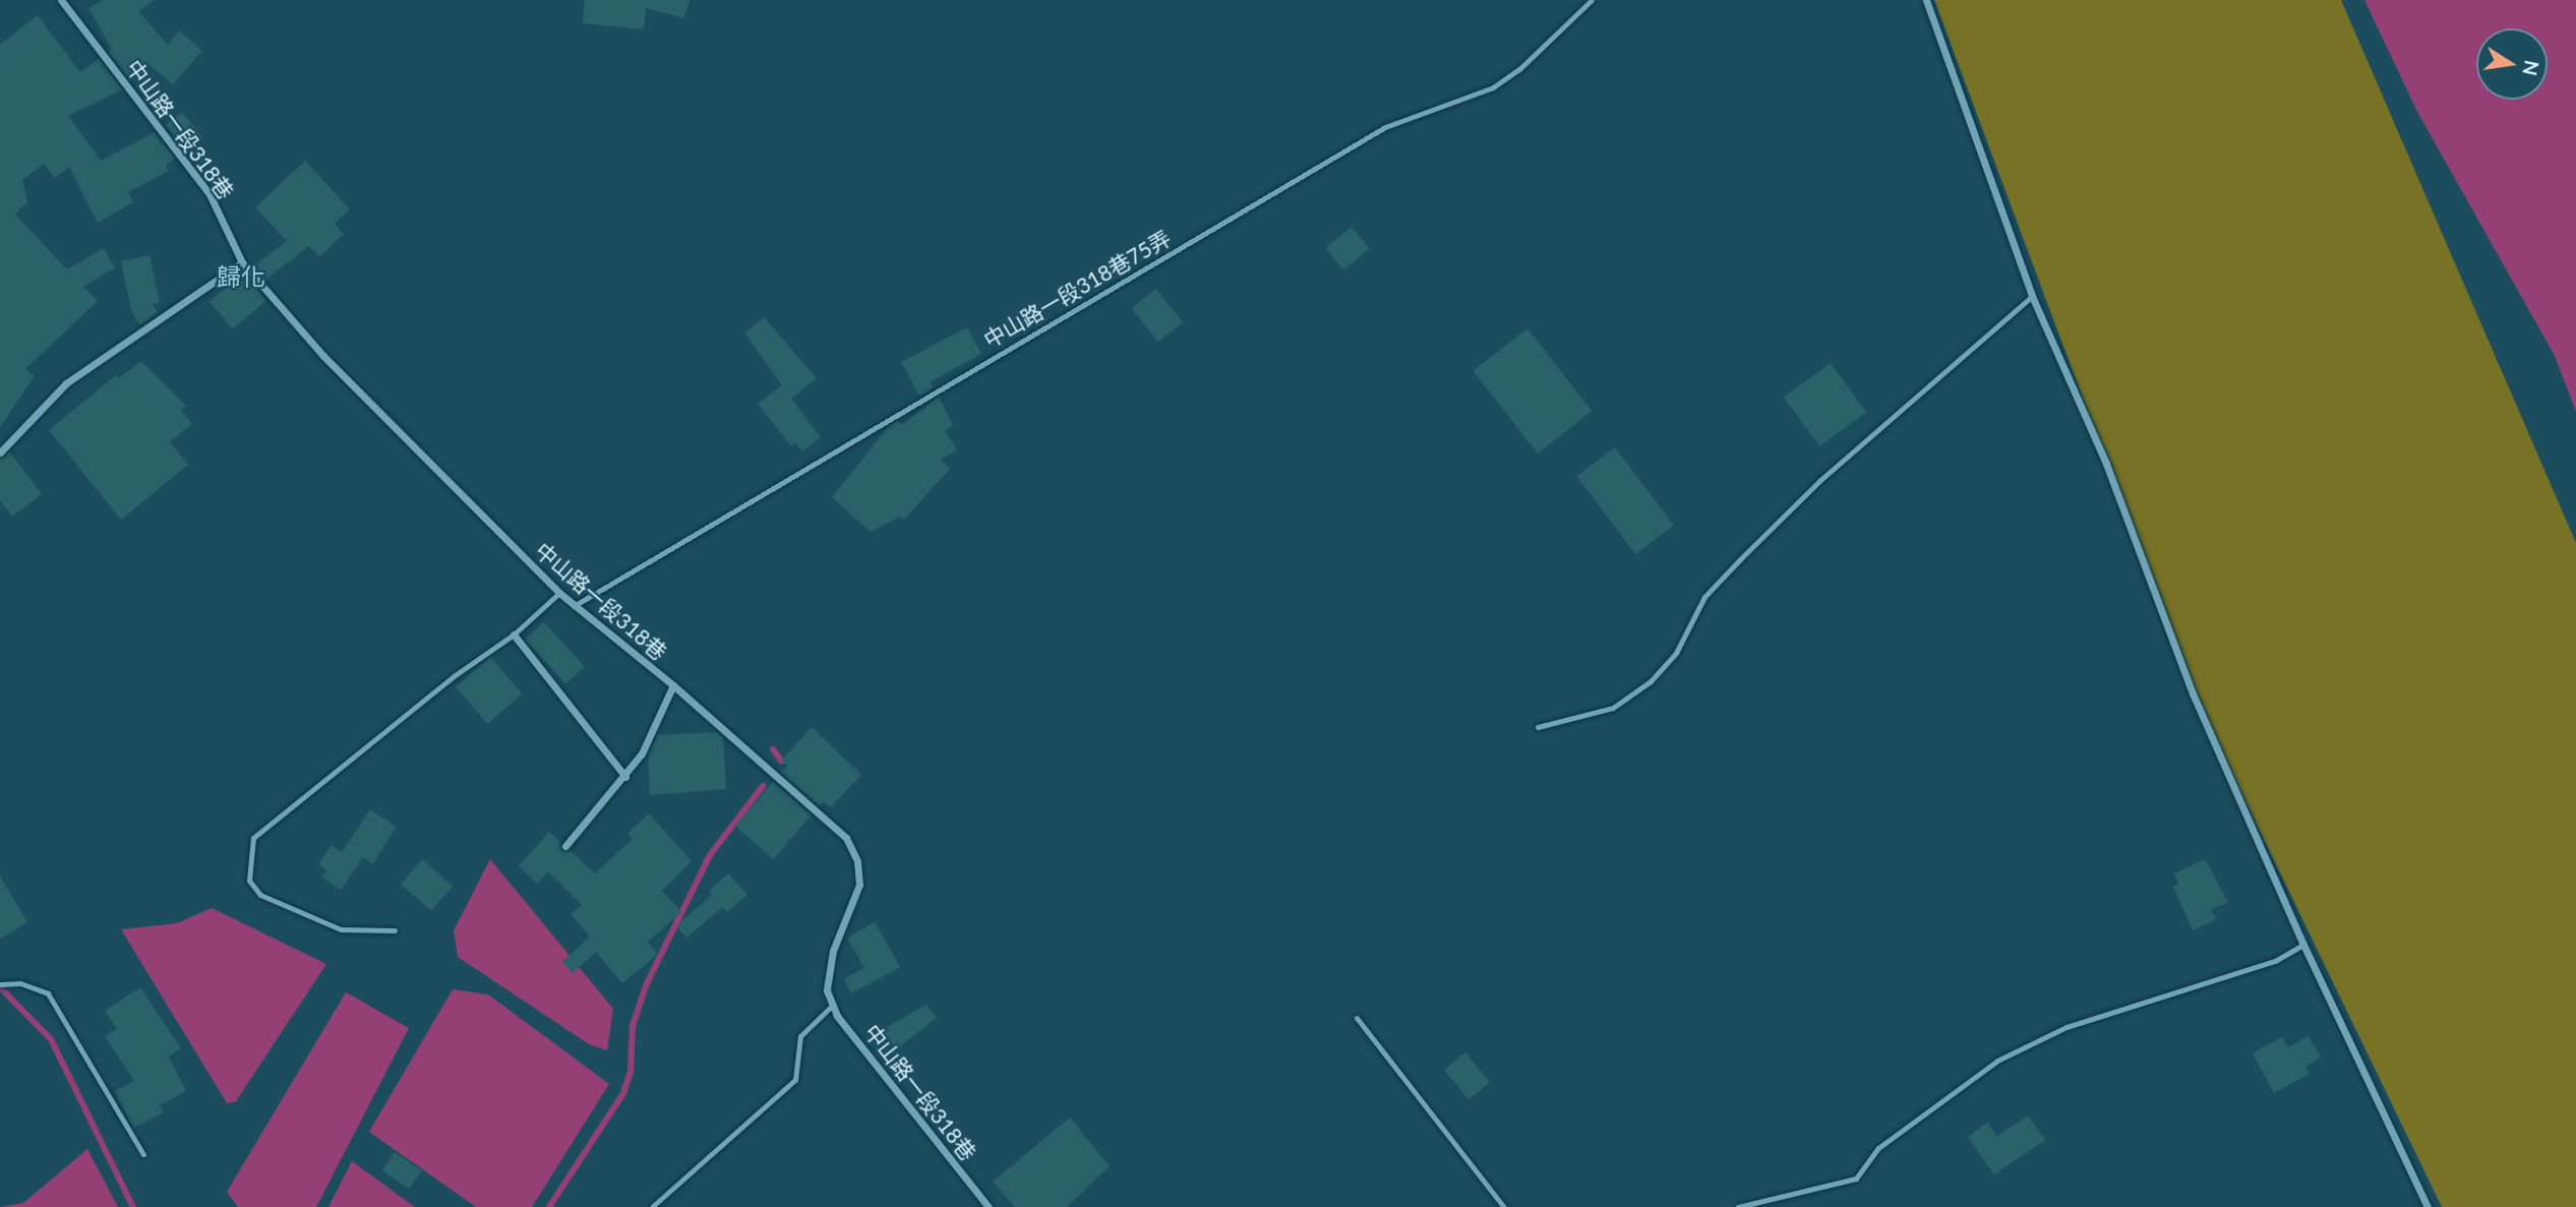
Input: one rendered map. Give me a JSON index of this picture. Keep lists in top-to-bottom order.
{
  "streets": {
    "street": ["中山路一段318巷"],
    "lane": ["中山路一段318巷75弄"]
  },
  "crossings": [
    ["中山路一段318巷", "中山路一段318巷75弄"]
  ],
  "districts": ["歸化"],
  "north": "right"
}
